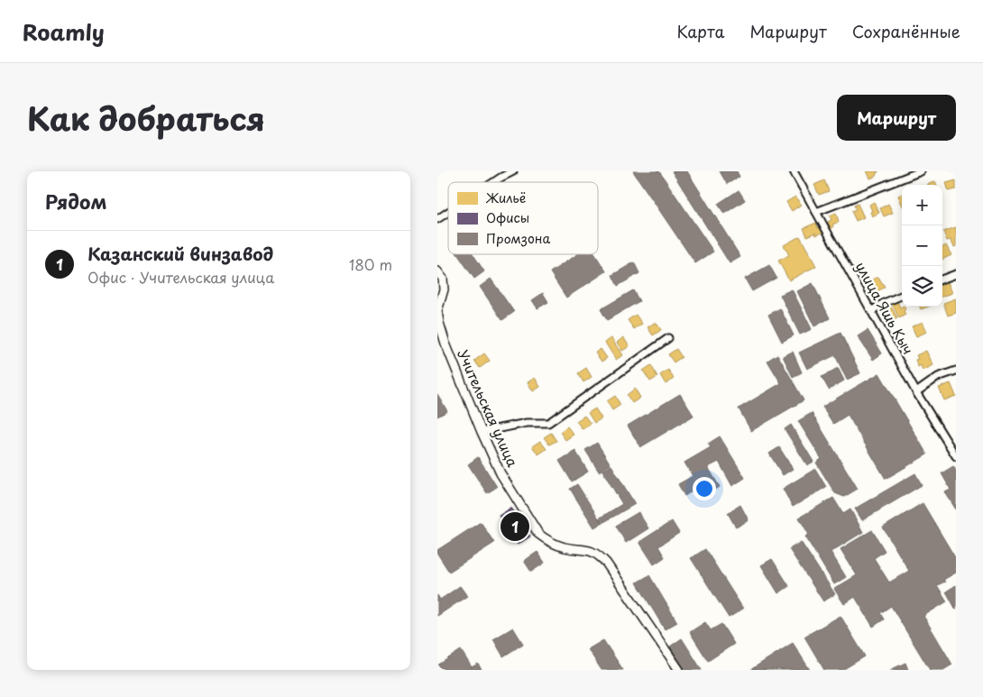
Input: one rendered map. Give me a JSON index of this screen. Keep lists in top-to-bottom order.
{
  "streets": {
    "street": ["улица Яшь Кыч", "Учительская улица"]
  },
  "legend": ["Жильё", "Офисы", "Промзона"],
  "page": {
    "header": "Roamly",
    "nav": ["Карта", "Маршрут", "Сохранённые"],
    "title": "Как добраться",
    "buttons": "Маршрут",
    "heading": "Рядом",
    "map_buttons": ["+", "−"],
    "list": [
      {
        "mark": "1",
        "name": "Казанский винзавод",
        "note": "Офис · Учительская улица",
        "value": "180 m"
      }
    ],
    "pins": "1"
  }
}
